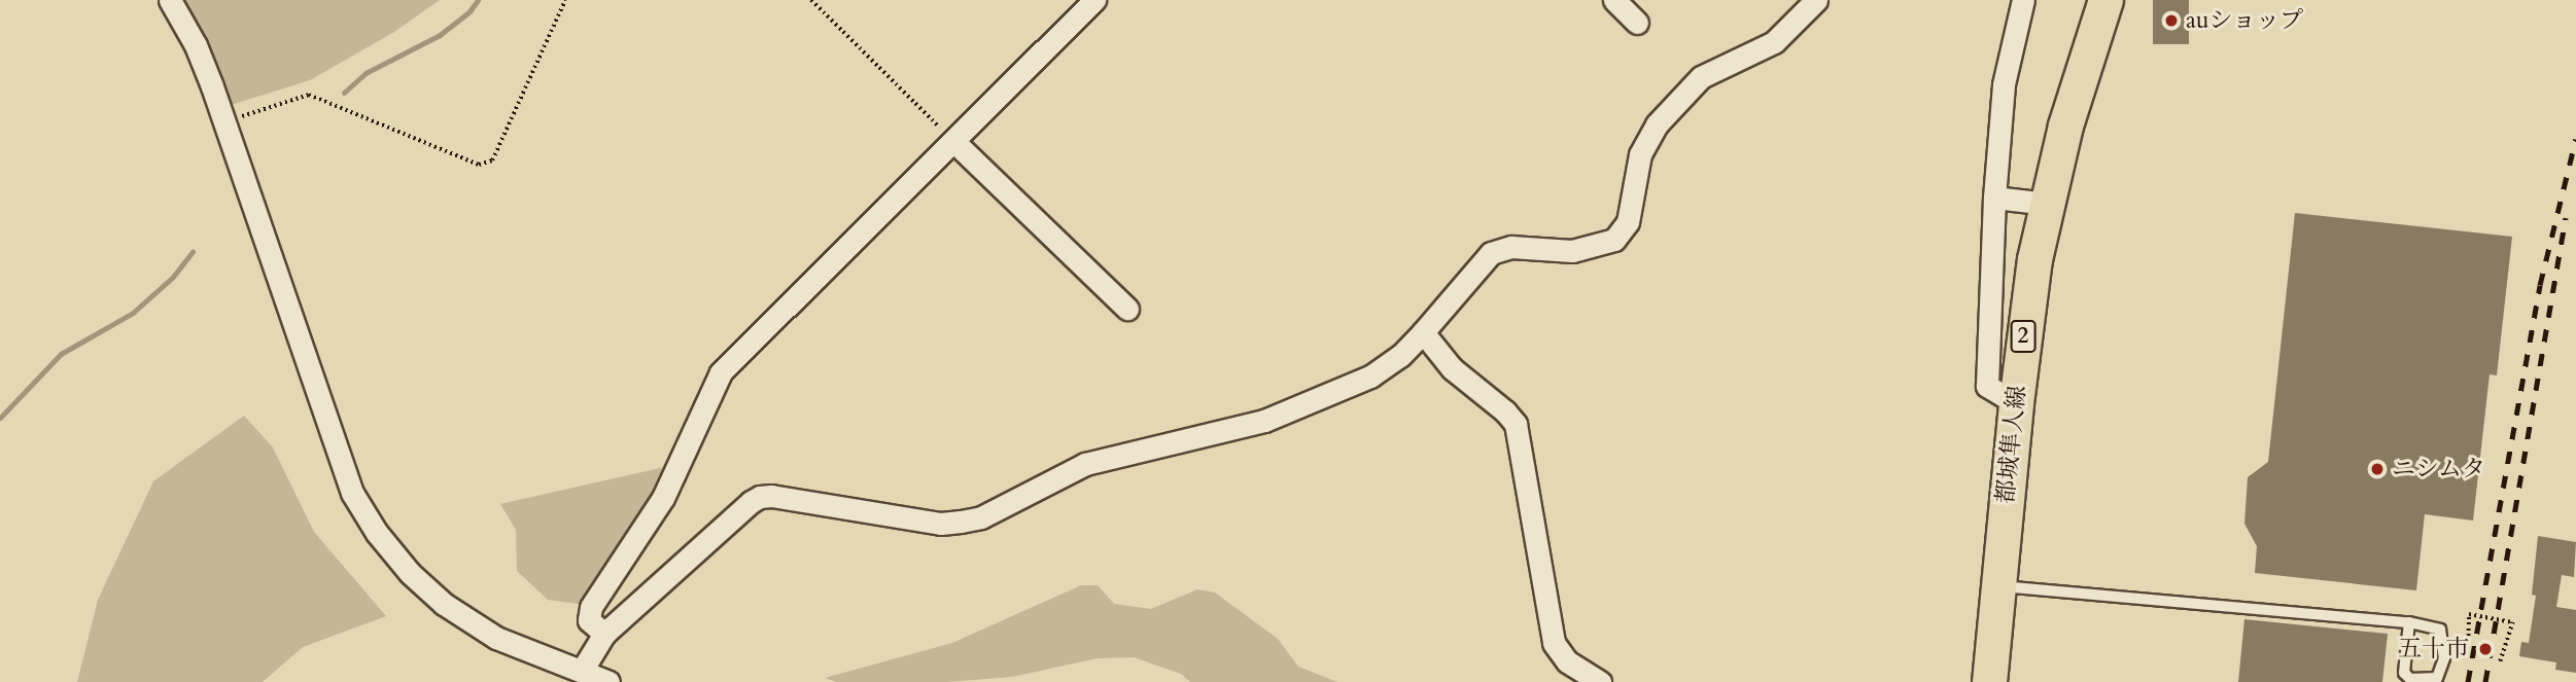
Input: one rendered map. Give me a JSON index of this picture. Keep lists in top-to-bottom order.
{
  "streets": {
    "main road": ["2", "都城隼人線"]
  },
  "places": ["auショップ", "ニシムタ", "五十市"]
}
